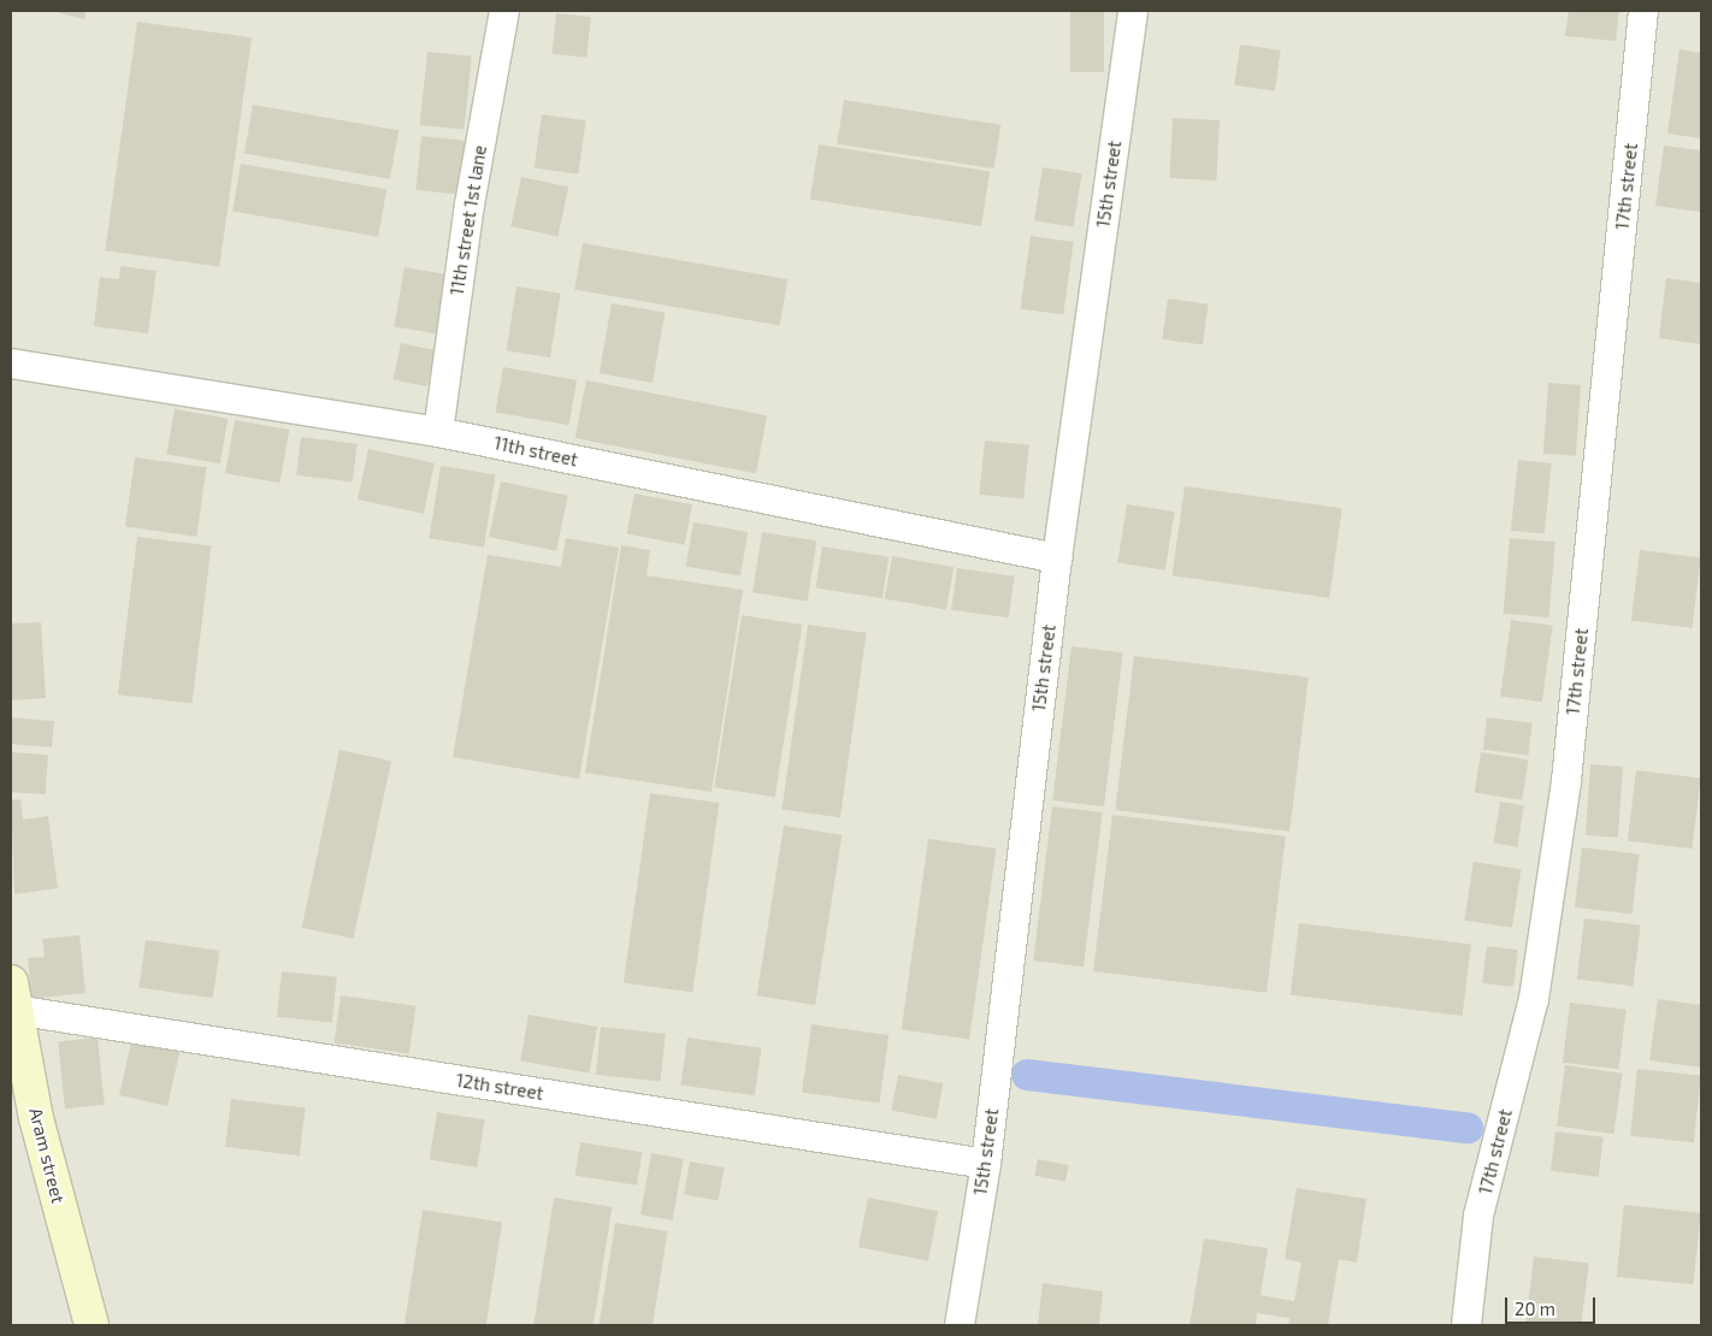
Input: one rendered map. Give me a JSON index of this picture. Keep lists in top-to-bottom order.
{
  "streets": {
    "main road": ["Aram street"],
    "street": [
      "15th street",
      "17th street",
      "11th street 1st lane",
      "11th street",
      "12th street"
    ]
  },
  "crossings": [
    ["15th street", "11th street"],
    ["15th street", "12th street"],
    ["11th street 1st lane", "11th street"],
    ["12th street", "Aram street"]
  ],
  "scale_bar": "20 m"
}
